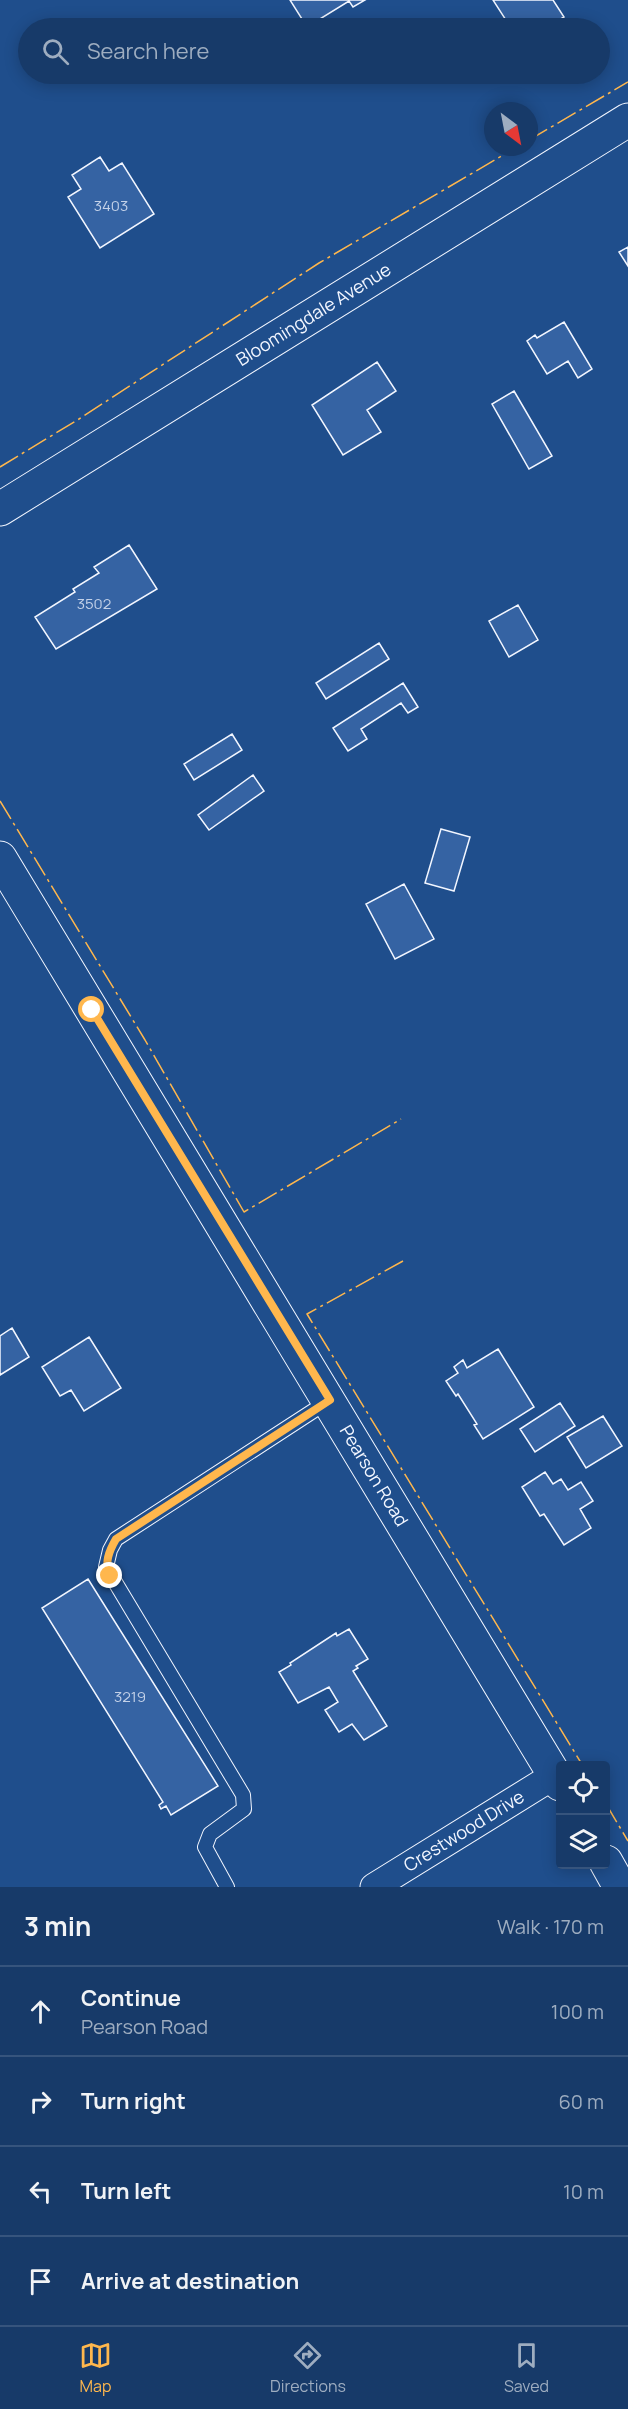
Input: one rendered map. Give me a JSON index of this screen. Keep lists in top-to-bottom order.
{
  "streets": {
    "street": ["Bloomingdale Avenue", "Pearson Road", "Crestwood Drive"]
  },
  "house_numbers": ["3403", "3502", "3219"],
  "north": "bottom right",
  "page": {
    "search": "Search here",
    "heading": ["3 min", "Walk · 170 m"],
    "list": [
      ["Continue", "Pearson Road", "100 m"],
      ["Turn right", "60 m"],
      ["Turn left", "10 m"],
      "Arrive at destination"
    ],
    "nav": ["Map", "Directions", "Saved"]
  }
}
